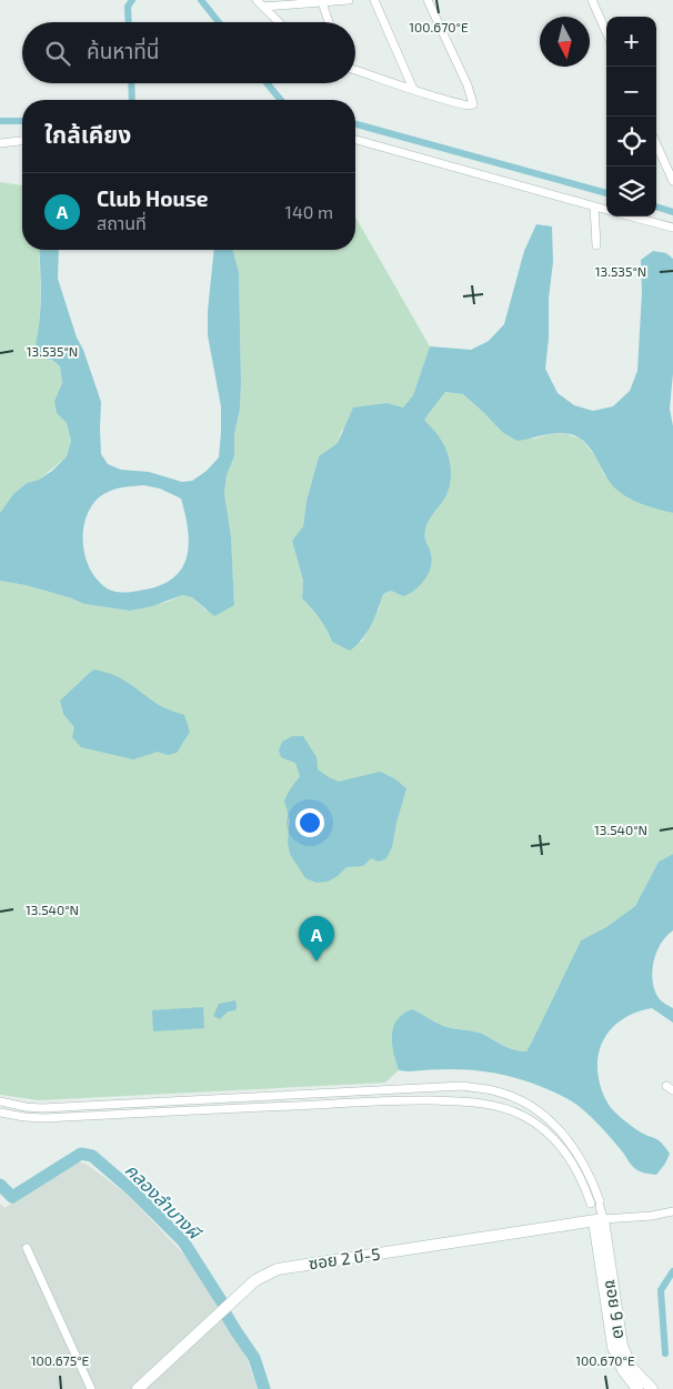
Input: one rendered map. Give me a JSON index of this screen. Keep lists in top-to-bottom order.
{
  "streets": {
    "street": ["ซอย 2 บี-5", "ซอย 9 เอ"]
  },
  "crossings": [
    ["ซอย 2 บี-5", "ซอย 9 เอ"]
  ],
  "water": ["คลองลำบางผี"],
  "north": "bottom",
  "page": {
    "map_buttons": ["+", "−"],
    "search": "ค้นหาที่นี่",
    "heading": "ใกล้เคียง",
    "list": [
      {
        "mark": "A",
        "name": "Club House",
        "note": "สถานที่",
        "value": "140 m"
      }
    ],
    "pins": "A"
  },
  "coordinates": [
    "100.670°E",
    "13.535°N",
    "13.540°N",
    "100.675°E"
  ]
}
